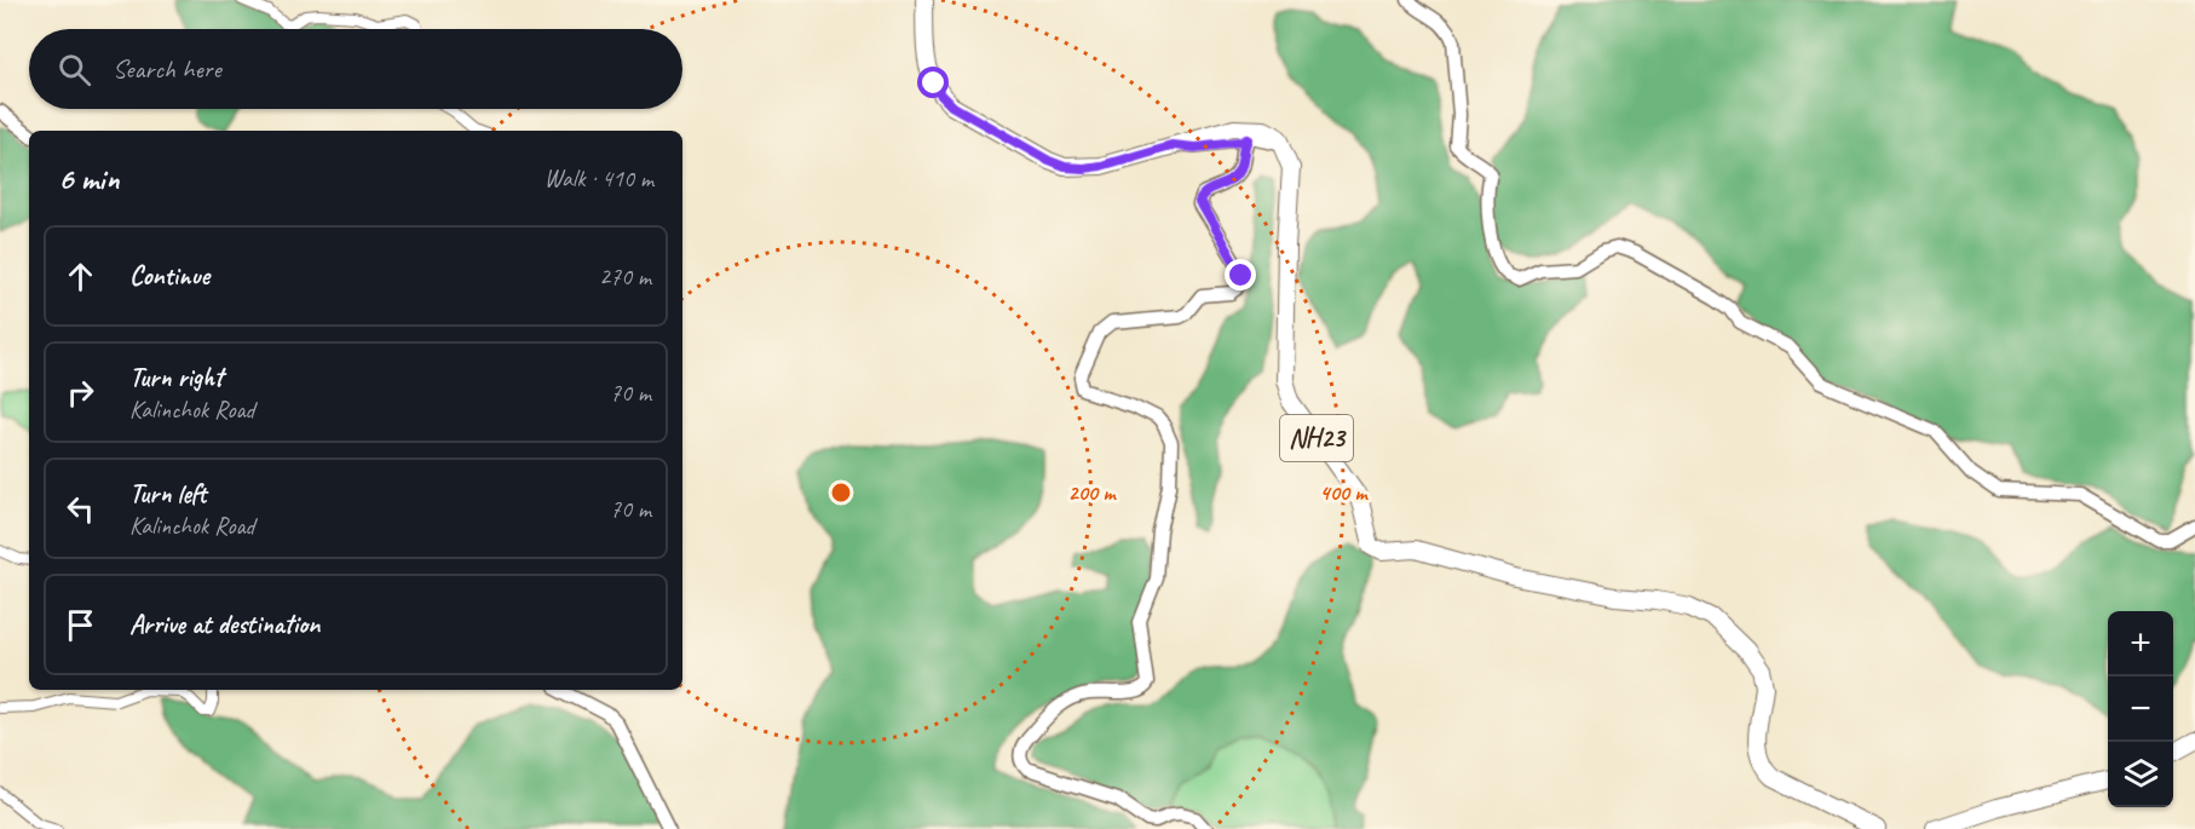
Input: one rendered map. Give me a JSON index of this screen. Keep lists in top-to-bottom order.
{
  "streets": {
    "main road": ["NH23"]
  },
  "page": {
    "search": "Search here",
    "heading": ["6 min", "Walk · 410 m"],
    "list": [
      ["Continue", "270 m"],
      ["Turn right", "Kalinchok Road", "70 m"],
      ["Turn left", "Kalinchok Road", "70 m"],
      "Arrive at destination"
    ],
    "map_buttons": ["+", "−"]
  },
  "rings": ["200 m", "400 m"]
}
